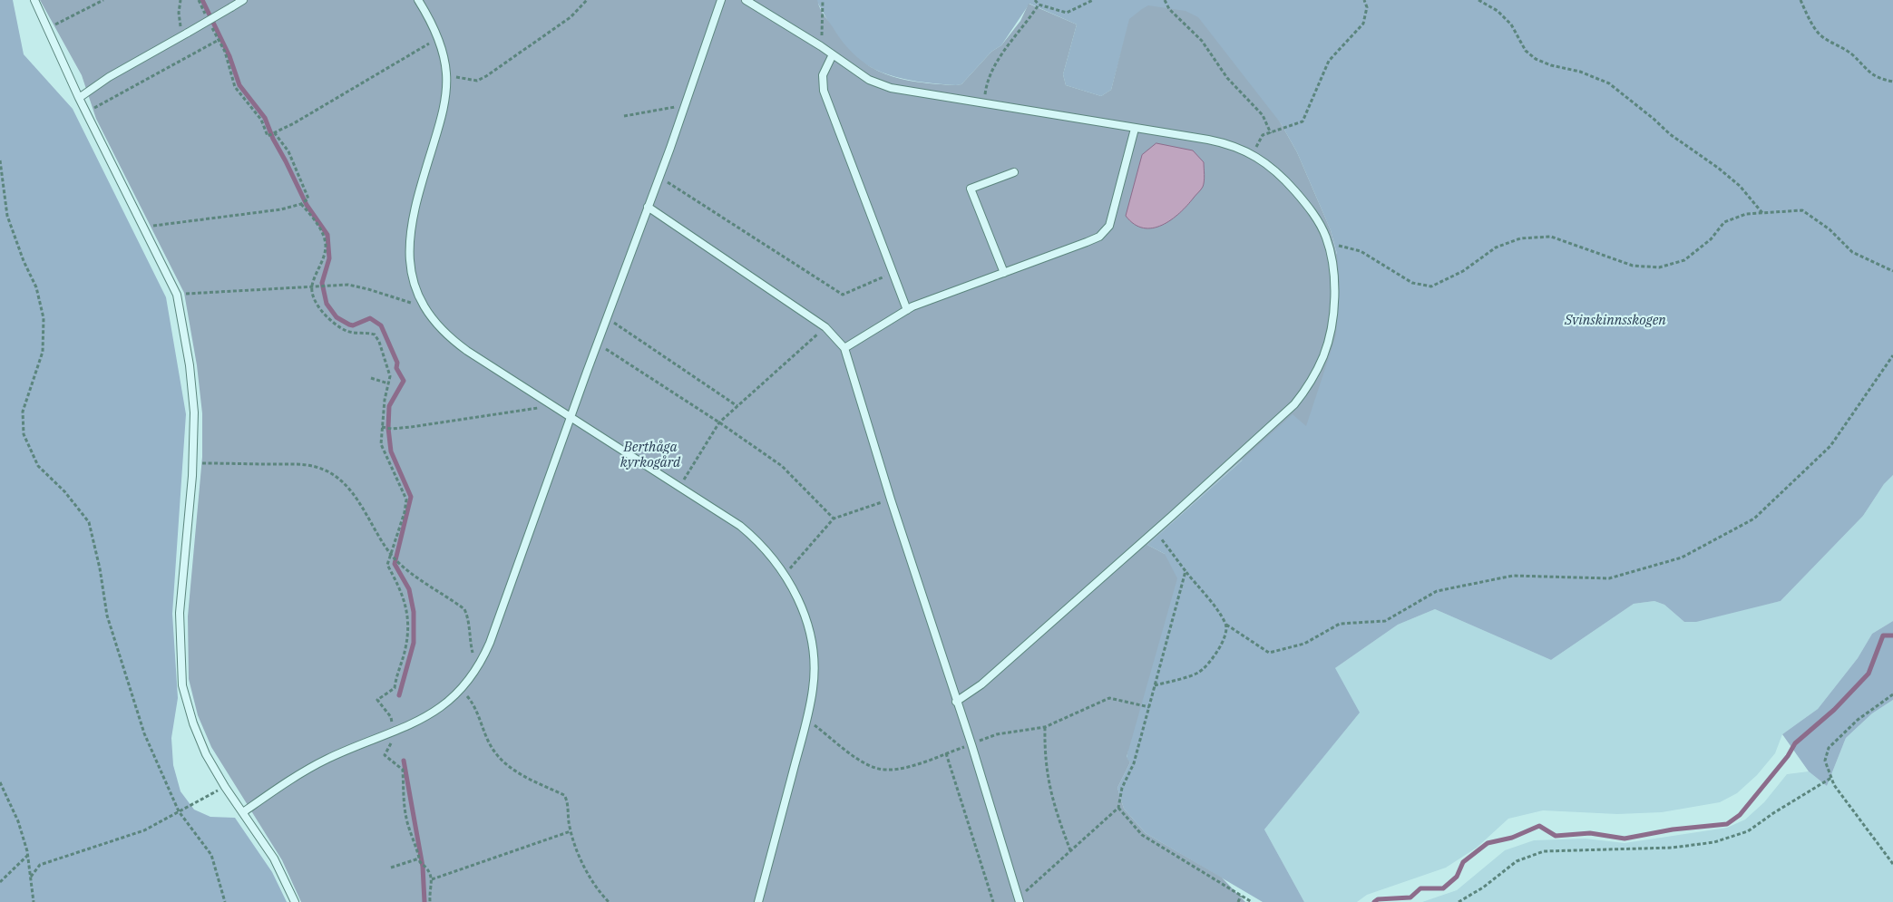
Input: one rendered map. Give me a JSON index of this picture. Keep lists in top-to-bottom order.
{
  "parks": ["Svinskinnsskogen", "Berthåga kyrkogård"]
}
